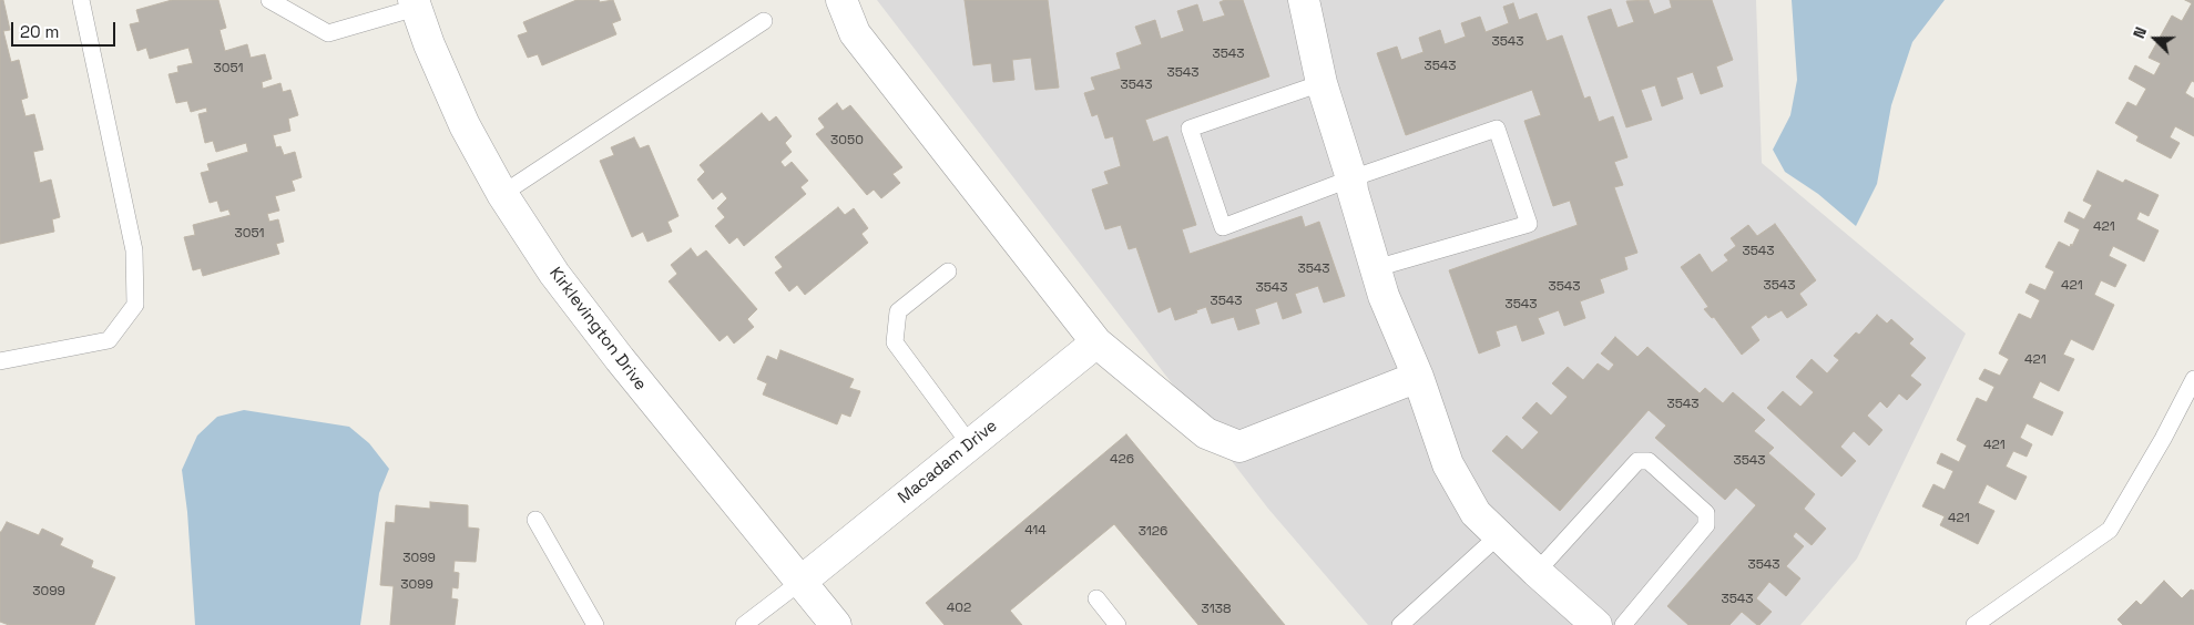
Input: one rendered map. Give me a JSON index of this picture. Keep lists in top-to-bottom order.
{
  "streets": {
    "street": ["Kirklevington Drive", "Macadam Drive"]
  },
  "crossings": [
    ["Kirklevington Drive", "Macadam Drive"]
  ],
  "house_numbers": [
    "3543",
    "3543",
    "3543",
    "3051",
    "3543",
    "3543",
    "3050",
    "421",
    "3051",
    "3543",
    "3543",
    "3543",
    "421",
    "3543",
    "3543",
    "3543",
    "3543",
    "421",
    "3543",
    "421",
    "426",
    "3543",
    "421",
    "414",
    "3126",
    "3099",
    "3543",
    "3099",
    "3099",
    "3543",
    "402",
    "3138"
  ],
  "scale_bar": "20 m",
  "north": "left"
}
